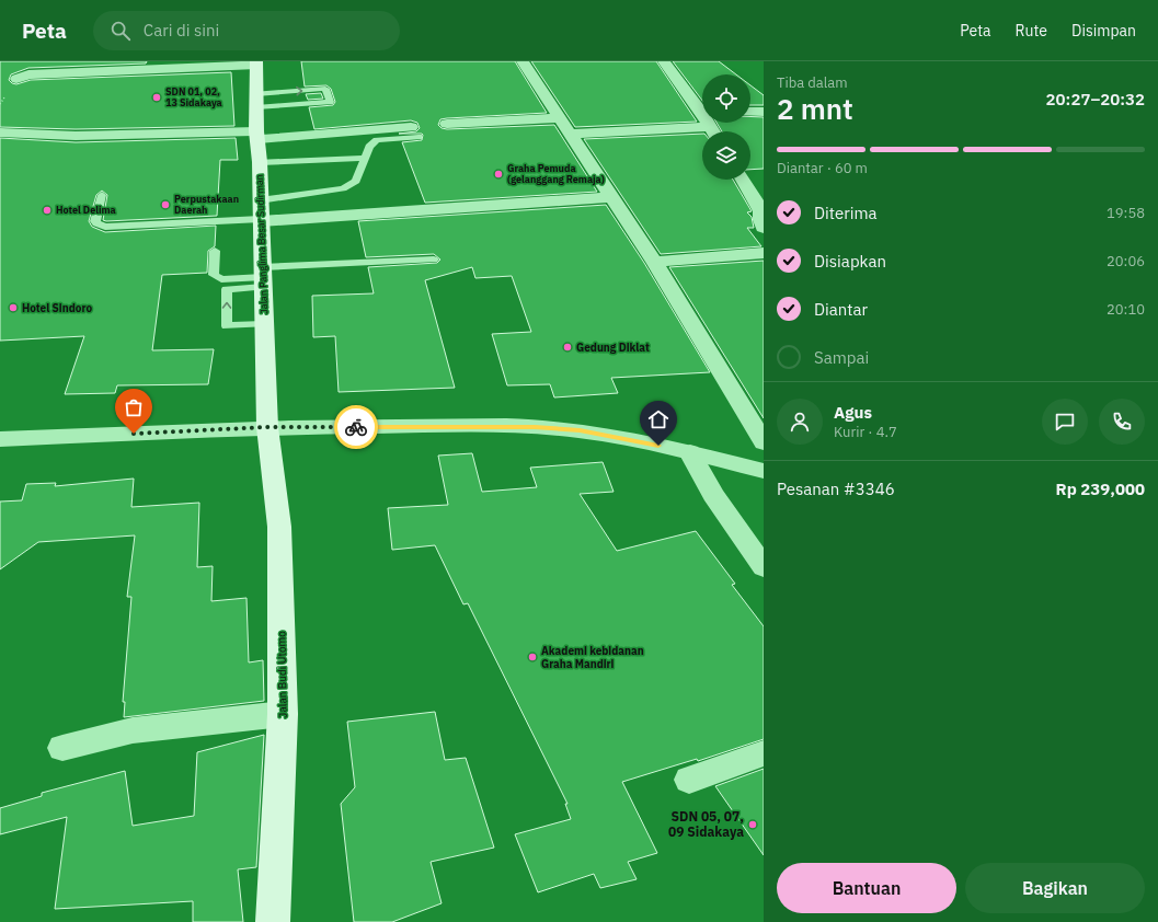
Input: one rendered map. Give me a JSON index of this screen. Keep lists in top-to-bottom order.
{
  "streets": {
    "main road": ["Jalan Panglima Besar Sudirman", "Jalan Budi Utomo"]
  },
  "crossings": [
    ["Jalan Panglima Besar Sudirman", "Jalan Budi Utomo"]
  ],
  "places": [
    "SDN 01, 02, 13 Sidakaya",
    "Graha Pemuda (gelanggang Remaja)",
    "Perpustakaan Daerah",
    "Hotel Delima",
    "Hotel Sindoro",
    "Gedung Diklat",
    "Akademi kebidanan Graha Mandiri",
    "SDN 05, 07, 09 Sidakaya"
  ],
  "page": {
    "header": "Peta",
    "search": "Cari di sini",
    "nav": ["Peta", "Rute", "Disimpan"],
    "heading": ["2 mnt", "Tiba dalam", "20:27–20:32"],
    "panel": [
      "Agus",
      "Kurir · 4.7",
      "Pesanan #3346",
      "Rp 239,000"
    ],
    "bar": "Diantar · 60 m",
    "list": [
      ["Diterima", "19:58"],
      ["Disiapkan", "20:06"],
      ["Diantar", "20:10"],
      "Sampai"
    ],
    "buttons": ["Bantuan", "Bagikan"]
  }
}
